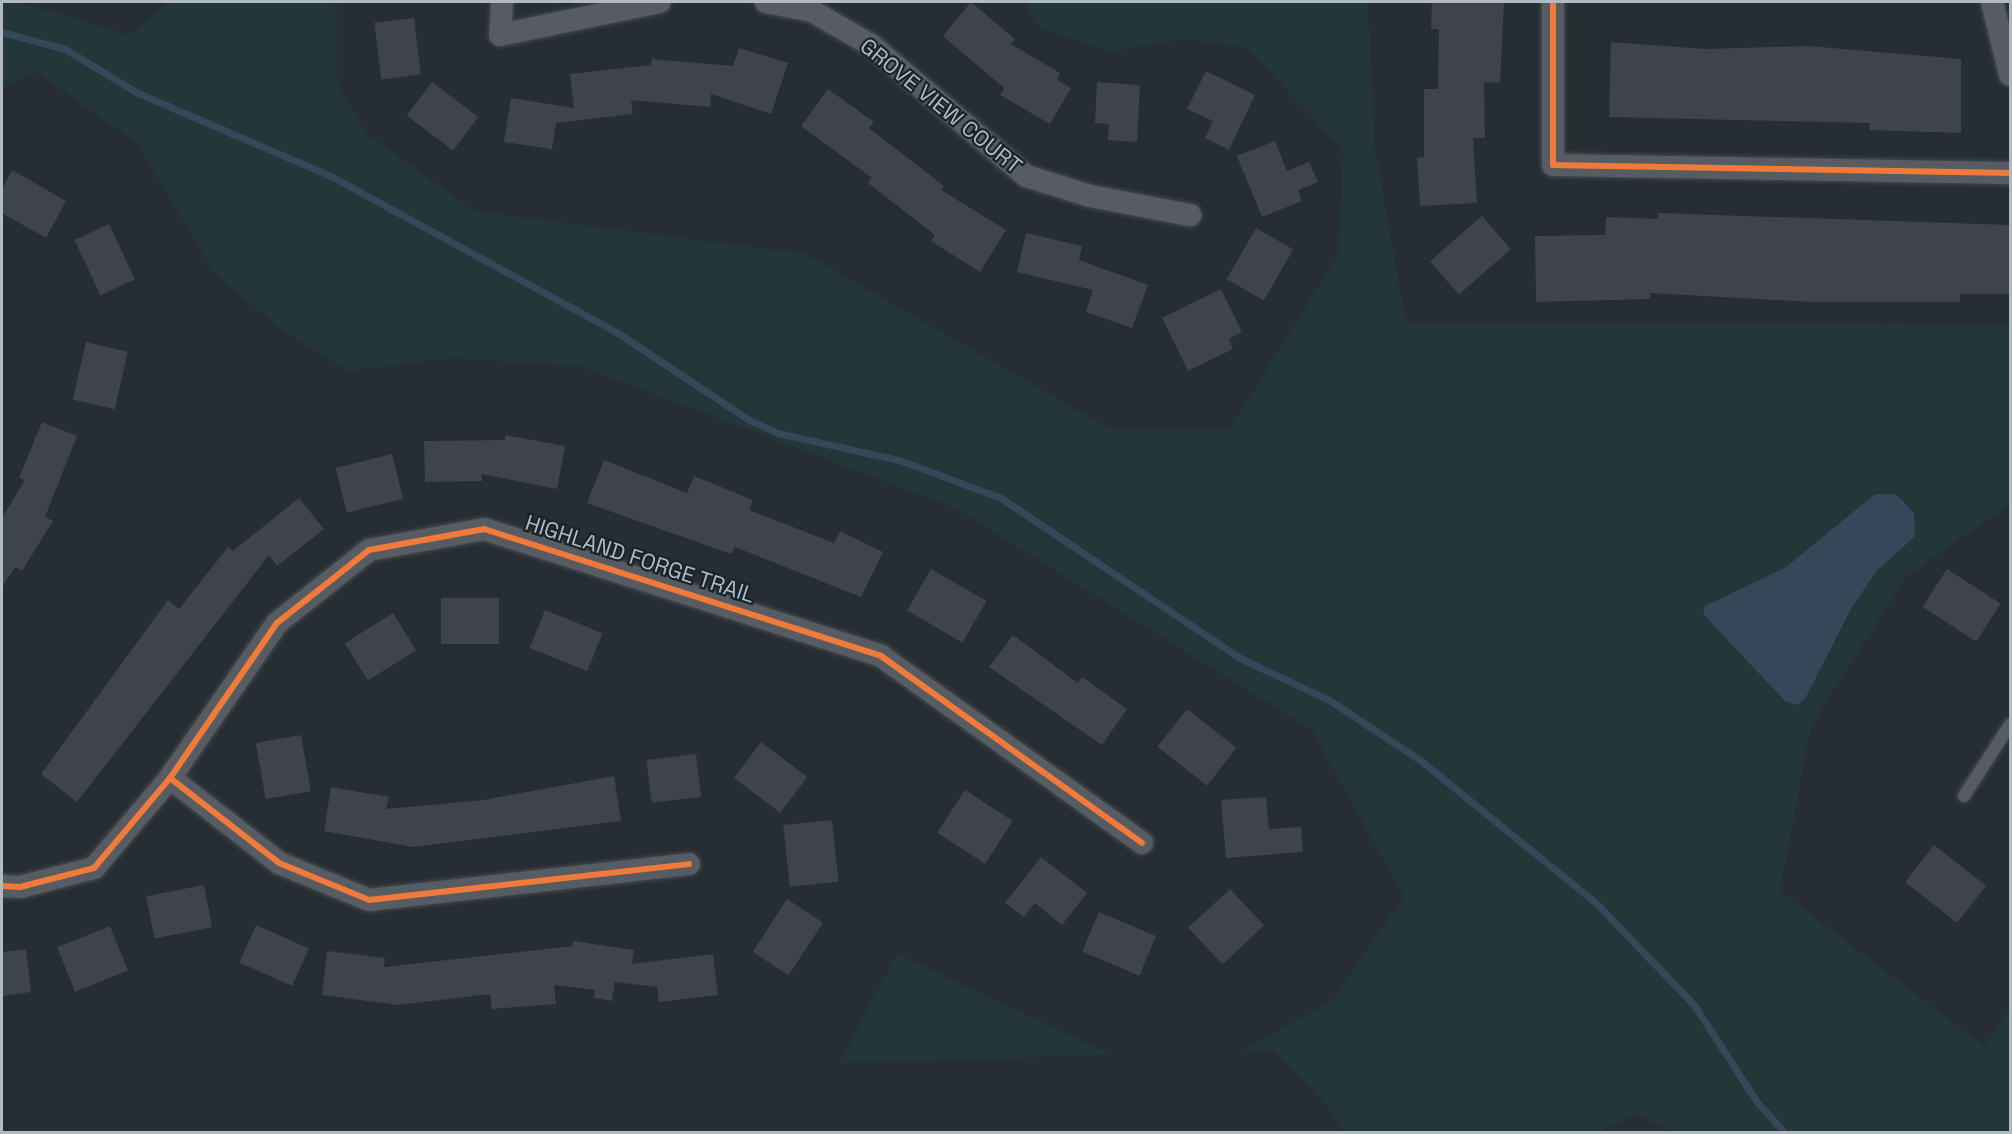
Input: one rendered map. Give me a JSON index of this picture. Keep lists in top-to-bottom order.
{
  "streets": {
    "street": ["GROVE VIEW COURT", "HIGHLAND FORGE TRAIL"]
  }
}
